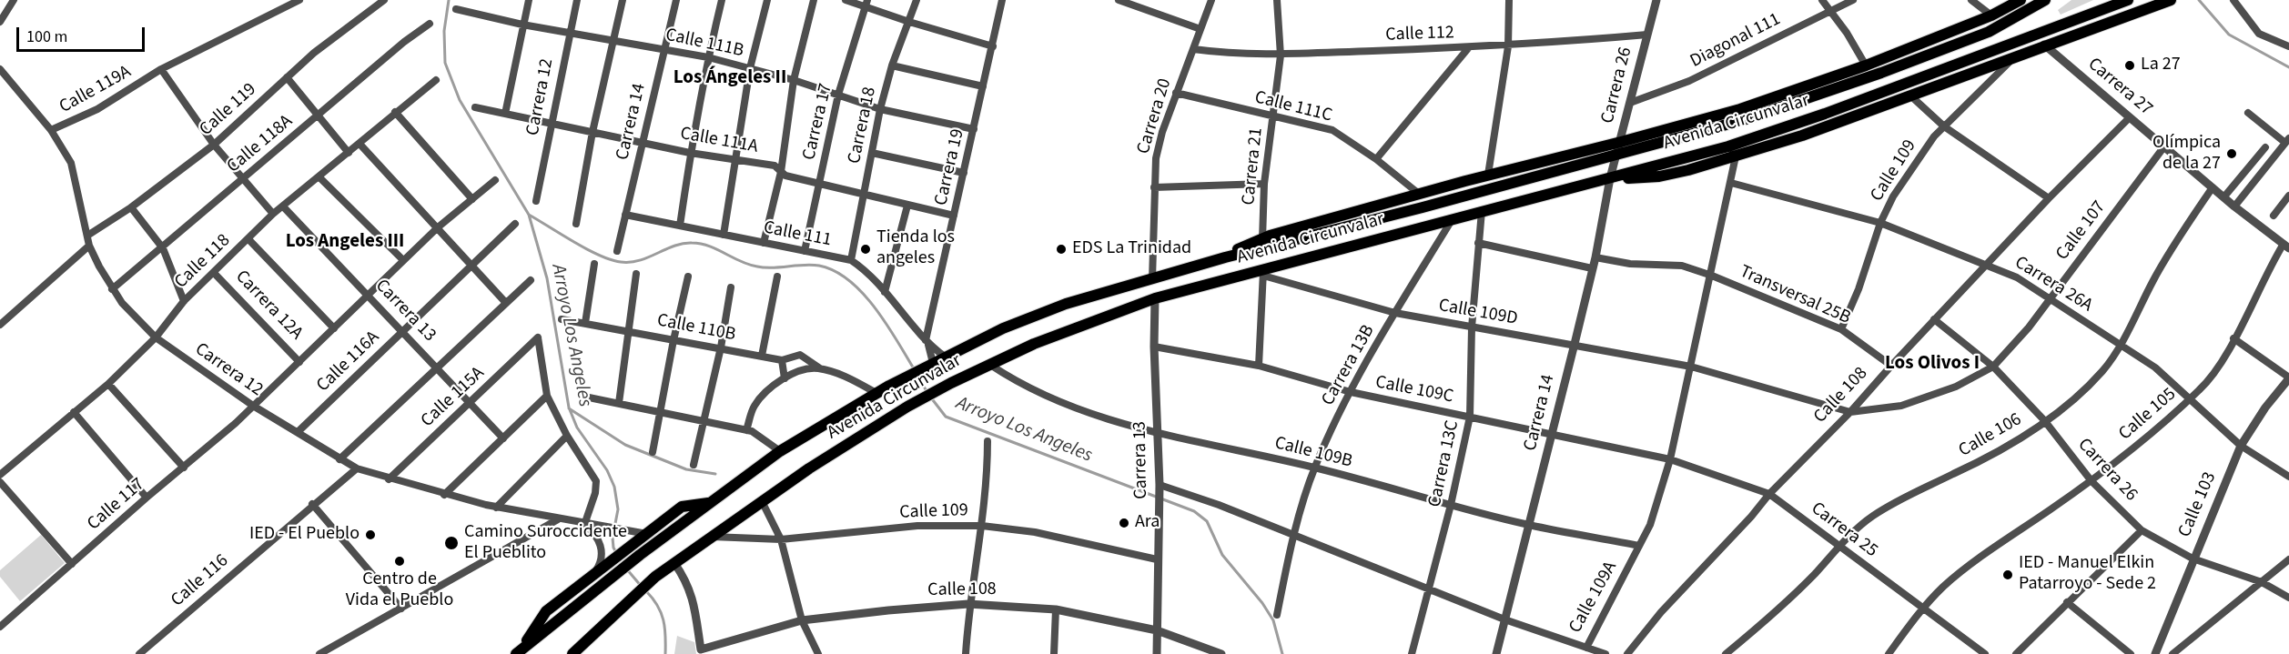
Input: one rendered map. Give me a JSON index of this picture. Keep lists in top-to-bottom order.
{
  "streets": {
    "highway": ["Avenida Circunvalar"],
    "street": [
      "Calle 112",
      "Diagonal 111",
      "Calle 111B",
      "Carrera 26",
      "Carrera 27",
      "Calle 119A",
      "Carrera 12",
      "Calle 111C",
      "Calle 119",
      "Carrera 20",
      "Carrera 14",
      "Carrera 17",
      "Carrera 18",
      "Calle 111A",
      "Calle 118A",
      "Carrera 21",
      "Carrera 19",
      "Calle 109",
      "Calle 107",
      "Calle 111",
      "Calle 118",
      "Carrera 26A",
      "Transversal 25B",
      "Carrera 12A",
      "Carrera 13",
      "Calle 109D",
      "Calle 110B",
      "Calle 116A",
      "Carrera 13B",
      "Calle 109C",
      "Calle 108",
      "Calle 115A",
      "Calle 105",
      "Calle 106",
      "Calle 109B",
      "Carrera 13C",
      "Calle 117",
      "Calle 103",
      "Carrera 25",
      "Calle 116",
      "Calle 109A"
    ]
  },
  "crossings": [
    ["Calle 112", "Carrera 26"],
    ["Calle 112", "Carrera 20"],
    ["Calle 112", "Carrera 21"],
    ["Diagonal 111", "Carrera 26"],
    ["Calle 111B", "Carrera 12"],
    ["Calle 111B", "Carrera 14"],
    ["Calle 111B", "Carrera 17"],
    ["Calle 111B", "Carrera 18"],
    ["Calle 111B", "Carrera 19"],
    ["Carrera 26", "Carrera 14"],
    ["Carrera 26", "Avenida Circunvalar"],
    ["Carrera 26", "Calle 107"],
    ["Carrera 26", "Calle 108"],
    ["Carrera 26", "Calle 105"],
    ["Carrera 26", "Calle 106"],
    ["Carrera 26", "Calle 103"],
    ["Carrera 27", "Calle 107"],
    ["Carrera 27", "Calle 108"],
    ["Carrera 27", "Calle 105"],
    ["Carrera 27", "Calle 106"],
    ["Calle 119A", "Carrera 12"],
    ["Carrera 12", "Calle 119"],
    ["Carrera 12", "Calle 111A"],
    ["Carrera 12", "Calle 118A"],
    ["Carrera 12", "Calle 118"],
    ["Carrera 12", "Calle 116A"],
    ["Carrera 12", "Calle 115A"],
    ["Carrera 12", "Calle 117"],
    ["Carrera 12", "Calle 116"],
    ["Calle 111C", "Carrera 20"],
    ["Calle 111C", "Carrera 21"],
    ["Carrera 20", "Avenida Circunvalar"],
    ["Carrera 14", "Avenida Circunvalar"],
    ["Carrera 14", "Calle 111A"],
    ["Carrera 14", "Calle 111"],
    ["Carrera 14", "Transversal 25B"],
    ["Carrera 14", "Calle 109D"],
    ["Carrera 14", "Calle 109C"],
    ["Carrera 14", "Calle 109B"],
    ["Carrera 14", "Calle 109A"],
    ["Carrera 17", "Calle 111A"],
    ["Carrera 17", "Calle 111"],
    ["Avenida Circunvalar", "Calle 109"],
    ["Avenida Circunvalar", "Calle 111"],
    ["Avenida Circunvalar", "Carrera 13"],
    ["Avenida Circunvalar", "Calle 109D"],
    ["Avenida Circunvalar", "Calle 110B"],
    ["Avenida Circunvalar", "Carrera 13B"],
    ["Avenida Circunvalar", "Calle 109B"],
    ["Avenida Circunvalar", "Carrera 13C"],
    ["Carrera 18", "Calle 111A"],
    ["Carrera 18", "Calle 111"],
    ["Calle 111A", "Carrera 19"],
    ["Carrera 19", "Calle 111"],
    ["Calle 109", "Carrera 26A"],
    ["Calle 109", "Transversal 25B"],
    ["Calle 109", "Carrera 13"],
    ["Calle 107", "Carrera 26A"],
    ["Calle 107", "Calle 109D"],
    ["Calle 107", "Calle 108"],
    ["Calle 118", "Carrera 12A"],
    ["Calle 118", "Carrera 13"],
    ["Carrera 26A", "Calle 108"],
    ["Carrera 26A", "Calle 105"],
    ["Carrera 26A", "Calle 106"],
    ["Carrera 26A", "Calle 103"],
    ["Carrera 26A", "Calle 109A"],
    ["Transversal 25B", "Calle 108"],
    ["Transversal 25B", "Calle 109A"],
    ["Carrera 12A", "Calle 117"],
    ["Carrera 13", "Calle 116A"],
    ["Carrera 13", "Calle 109C"],
    ["Carrera 13", "Calle 108"],
    ["Carrera 13", "Calle 115A"],
    ["Carrera 13", "Calle 109B"],
    ["Carrera 13", "Calle 117"],
    ["Carrera 13", "Calle 109A"],
    ["Calle 109D", "Carrera 13B"],
    ["Calle 109D", "Calle 108"],
    ["Calle 109D", "Carrera 13C"],
    ["Calle 109D", "Calle 109A"],
    ["Carrera 13B", "Calle 109C"],
    ["Carrera 13B", "Calle 109B"],
    ["Carrera 13B", "Calle 109A"],
    ["Calle 109C", "Carrera 13C"],
    ["Calle 109C", "Carrera 25"],
    ["Calle 109C", "Calle 109A"],
    ["Calle 108", "Carrera 25"],
    ["Calle 105", "Carrera 25"],
    ["Calle 106", "Carrera 25"],
    ["Calle 109B", "Carrera 13C"],
    ["Calle 109B", "Calle 109A"],
    ["Carrera 13C", "Calle 109A"],
    ["Carrera 25", "Calle 109A"]
  ],
  "districts": ["Los Ángeles II", "Los Angeles III", "Los Olivos I"],
  "water": ["Arroyo Los Angeles"],
  "places": [
    "La 27",
    "Olímpica de la 27",
    "Tienda los angeles",
    "EDS La Trinidad",
    "Ara",
    "IED - El Pueblo",
    "Camino Suroccidente El Pueblito",
    "Centro de Vida el Pueblo",
    "IED - Manuel Elkin Patarroyo - Sede 2"
  ],
  "scale_bar": "100 m"
}
